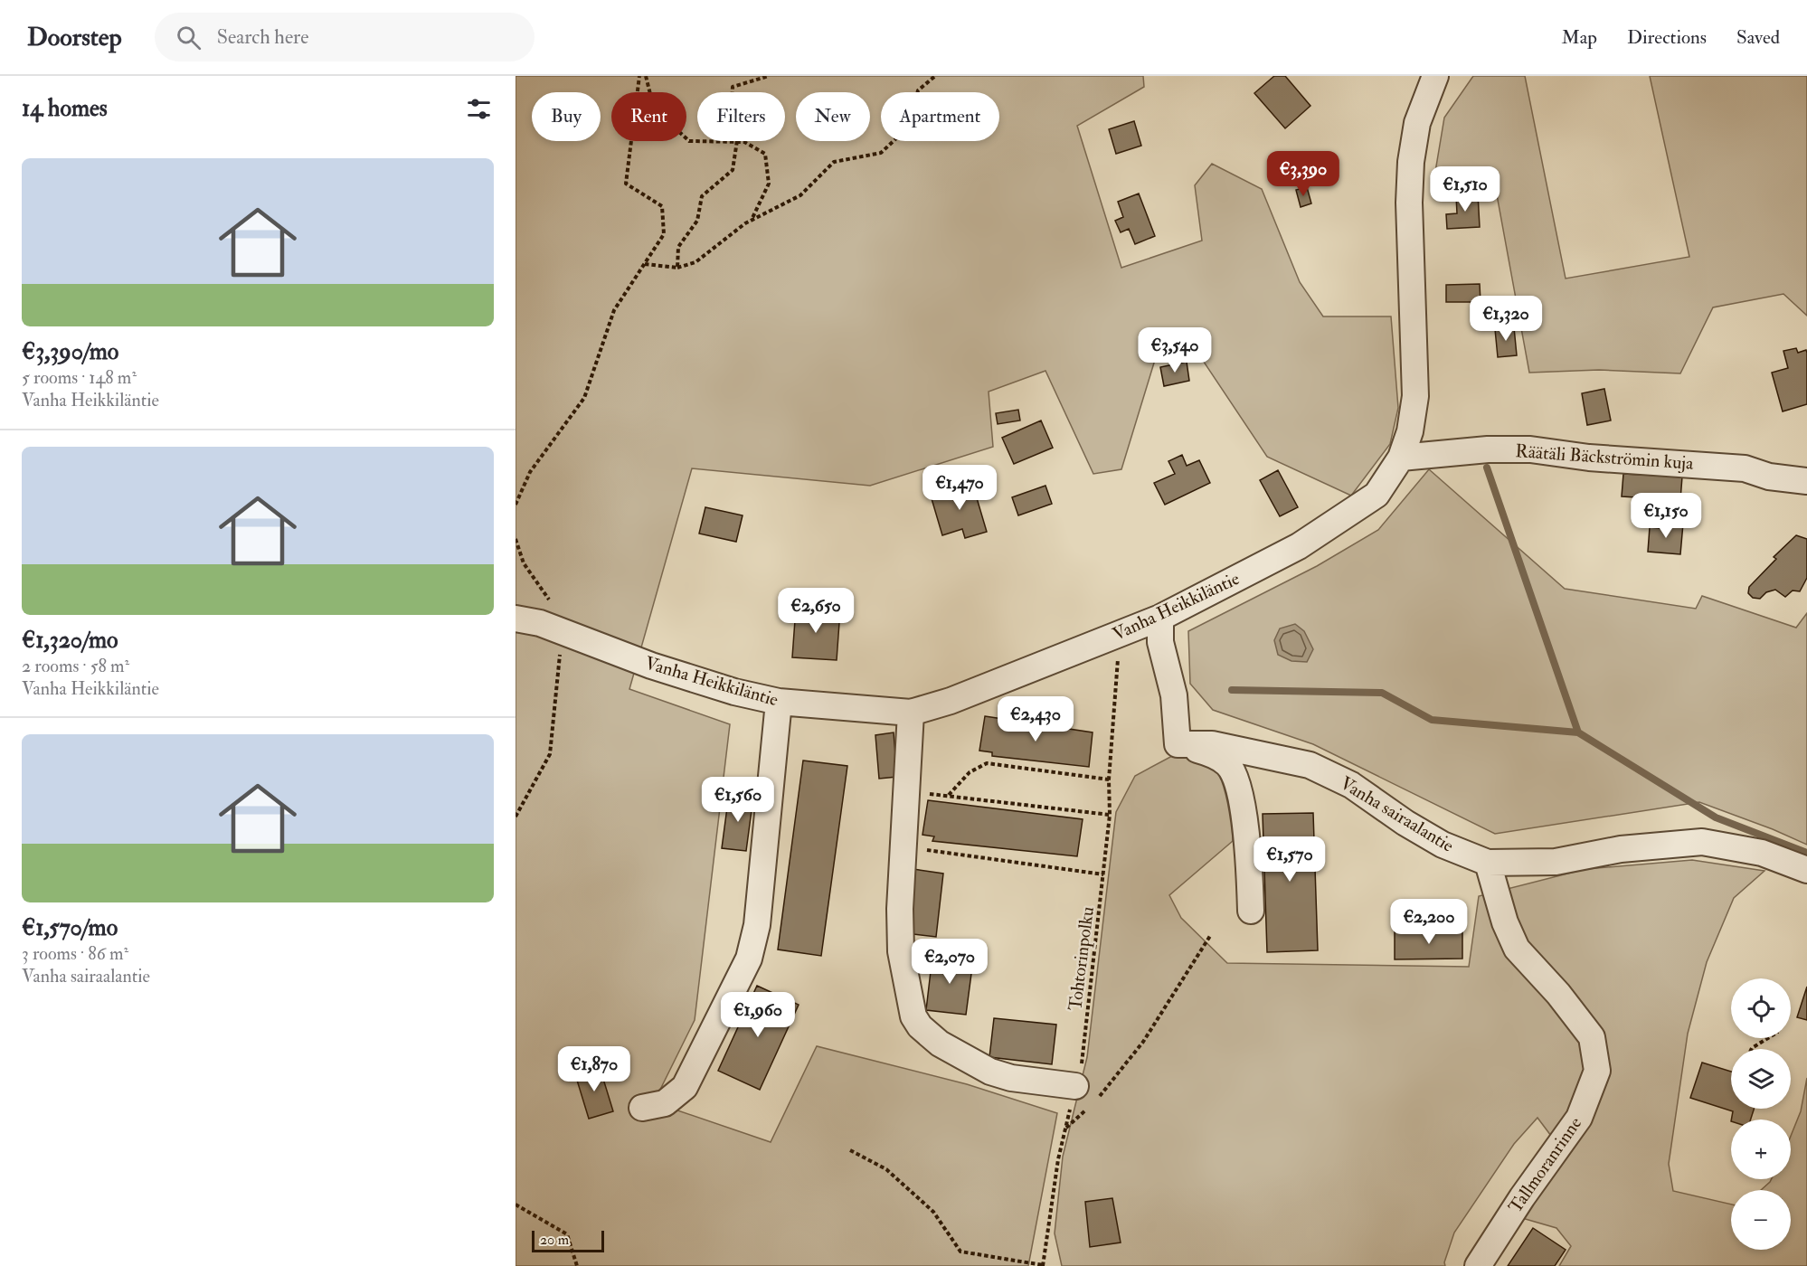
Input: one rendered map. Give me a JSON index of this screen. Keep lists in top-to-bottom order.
{
  "streets": {
    "street": [
      "Räätäli Bäckströmin kuja",
      "Vanha Heikkiläntie",
      "Vanha sairaalantie",
      "Tallmoranrinne"
    ],
    "path": ["Tohtorinpolku"]
  },
  "crossings": [
    ["Räätäli Bäckströmin kuja", "Vanha Heikkiläntie"],
    ["Vanha sairaalantie", "Tallmoranrinne"]
  ],
  "scale_bar": "20 m",
  "page": {
    "header": "Doorstep",
    "search": "Search here",
    "nav": ["Map", "Directions", "Saved"],
    "heading": "14 homes",
    "chip": [
      "Buy",
      "Rent",
      "Filters",
      "New",
      "Apartment"
    ],
    "list": [
      {
        "name": "€3,390/mo",
        "note": "5 rooms · 148 m² · Vanha Heikkiläntie"
      },
      {
        "name": "€1,320/mo",
        "note": "2 rooms · 58 m² · Vanha Heikkiläntie"
      },
      {
        "name": "€1,570/mo",
        "note": "3 rooms · 86 m² · Vanha sairaalantie"
      }
    ],
    "price": [
      "€3,390",
      "€1,510",
      "€1,320",
      "€3,540",
      "€1,470",
      "€1,150",
      "€2,650",
      "€2,430",
      "€1,560",
      "€1,570",
      "€2,200",
      "€2,070",
      "€1,960",
      "€1,870"
    ],
    "map_buttons": ["+", "−"],
    "scale": "20 m"
  }
}
